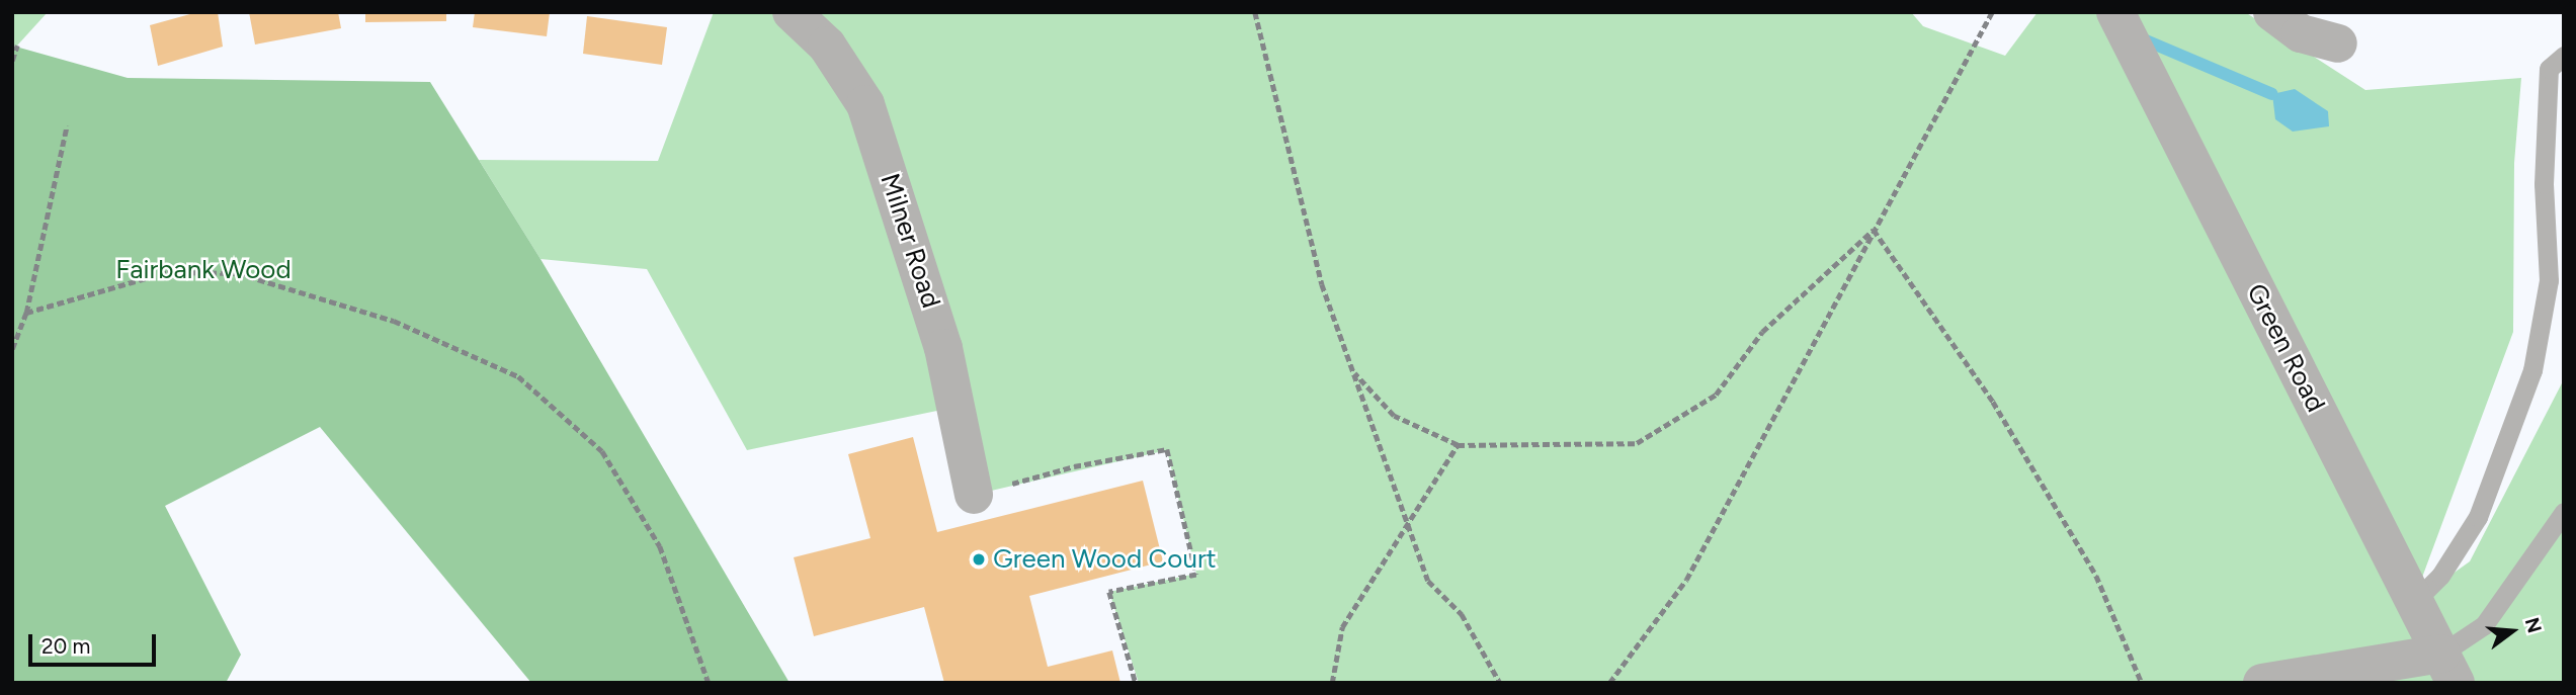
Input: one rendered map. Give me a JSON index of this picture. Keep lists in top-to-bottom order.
{
  "streets": {
    "street": ["Milner Road", "Green Road"]
  },
  "parks": ["Fairbank Wood"],
  "places": ["Green Wood Court"],
  "scale_bar": "20 m",
  "north": "right"
}
